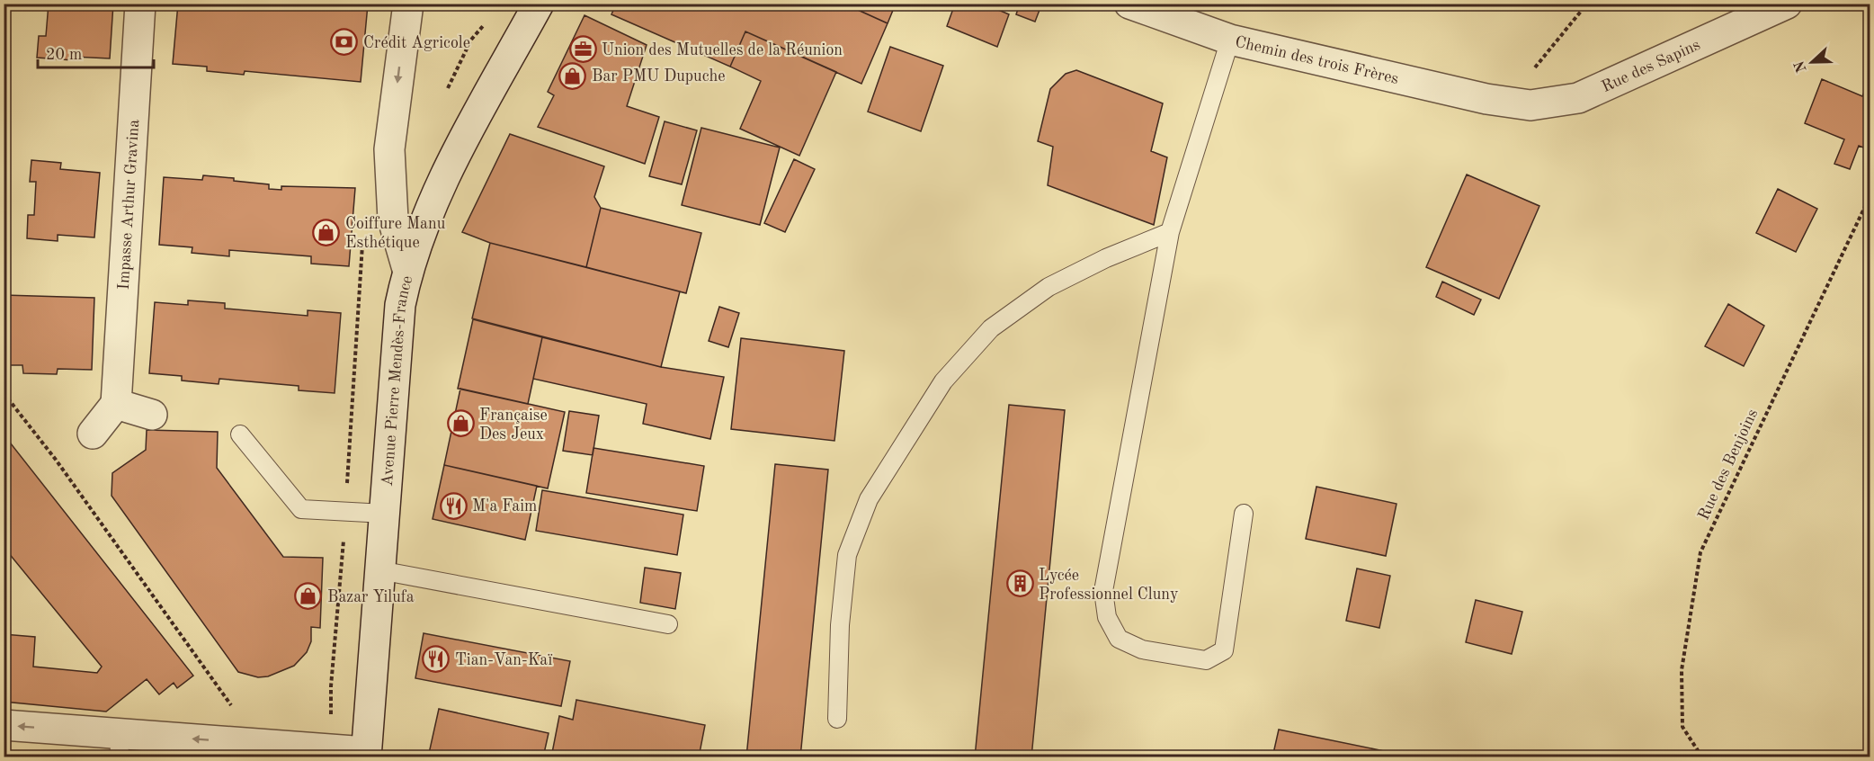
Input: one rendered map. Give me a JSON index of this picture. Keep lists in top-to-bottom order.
{
  "streets": {
    "street": [
      "Chemin des trois Frères",
      "Rue des Sapins",
      "Impasse Arthur Gravina",
      "Avenue Pierre Mendès-France"
    ],
    "path": ["Rue des Benjoins"]
  },
  "crossings": [
    ["Chemin des trois Frères", "Rue des Sapins"]
  ],
  "places": {
    "bank": ["Crédit Agricole"],
    "office": ["Union des Mutuelles de la Réunion"],
    "shop": [
      "Bar PMU Dupuche",
      "Coiffure Manu Esthétique",
      "Française Des Jeux",
      "Bazar Yilufa"
    ],
    "restaurant": ["M'a Faim", "Tian-Van-Kaï"],
    "building": ["Lycée Professionnel Cluny"]
  },
  "scale_bar": "20 m",
  "north": "left"
}
